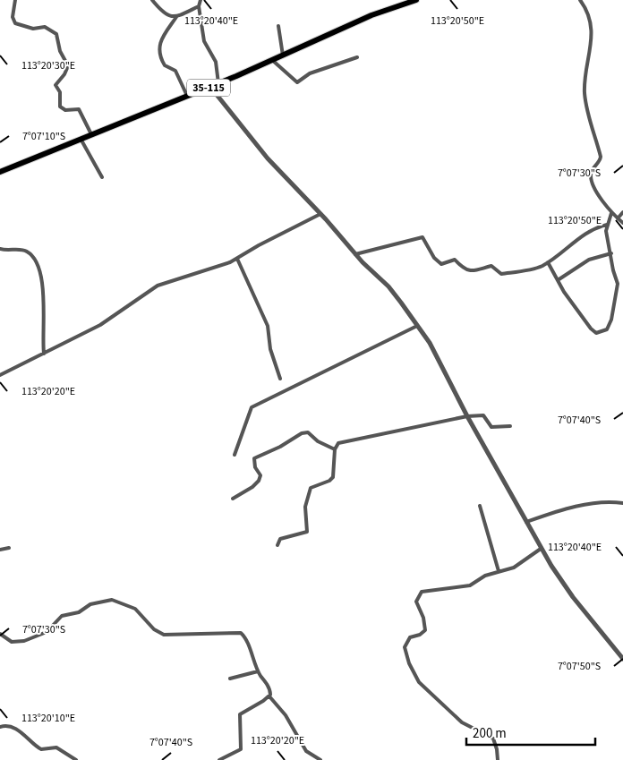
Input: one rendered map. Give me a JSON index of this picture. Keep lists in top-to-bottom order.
{
  "streets": {
    "main road": ["35-115"]
  },
  "scale_bar": "200 m",
  "coordinates": [
    "113°20'40\"E",
    "113°20'50\"E",
    "113°20'30\"E",
    "7°07'10\"S",
    "7°07'30\"S",
    "113°20'20\"E",
    "7°07'40\"S",
    "7°07'50\"S",
    "113°20'10\"E"
  ]
}
